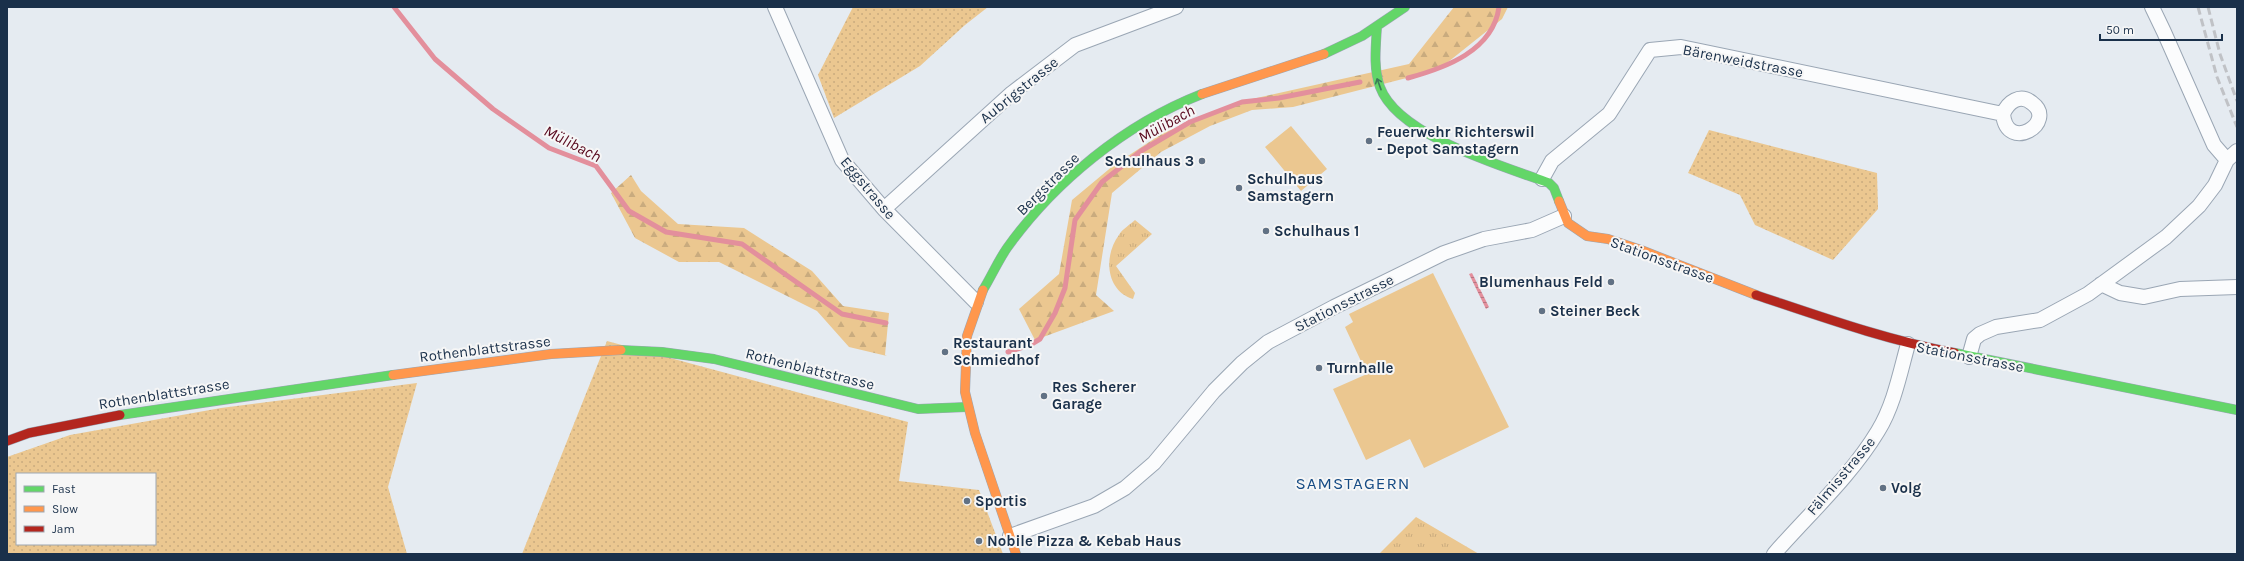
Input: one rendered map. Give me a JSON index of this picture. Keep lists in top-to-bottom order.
{
  "streets": {
    "street": [
      "Bärenweidstrasse",
      "Aubrigstrasse",
      "Bergstrasse",
      "Eggstrasse",
      "Stationsstrasse",
      "Rothenblattstrasse",
      "Fälmisstrasse"
    ]
  },
  "crossings": [
    ["Aubrigstrasse", "Eggstrasse"],
    ["Bergstrasse", "Eggstrasse"],
    ["Bergstrasse", "Stationsstrasse"],
    ["Bergstrasse", "Rothenblattstrasse"],
    ["Stationsstrasse", "Fälmisstrasse"]
  ],
  "districts": ["SAMSTAGERN"],
  "water": ["Mülibach"],
  "places": [
    "Feuerwehr Richterswil - Depot Samstagern",
    "Schulhaus 3",
    "Schulhaus Samstagern",
    "Schulhaus 1",
    "Blumenhaus Feld",
    "Steiner Beck",
    "Restaurant Schmiedhof",
    "Turnhalle",
    "Res Scherer Garage",
    "Volg",
    "Sportis",
    "Nobile Pizza & Kebab Haus"
  ],
  "legend": ["Fast", "Slow", "Jam"],
  "scale_bar": "50 m"
}
